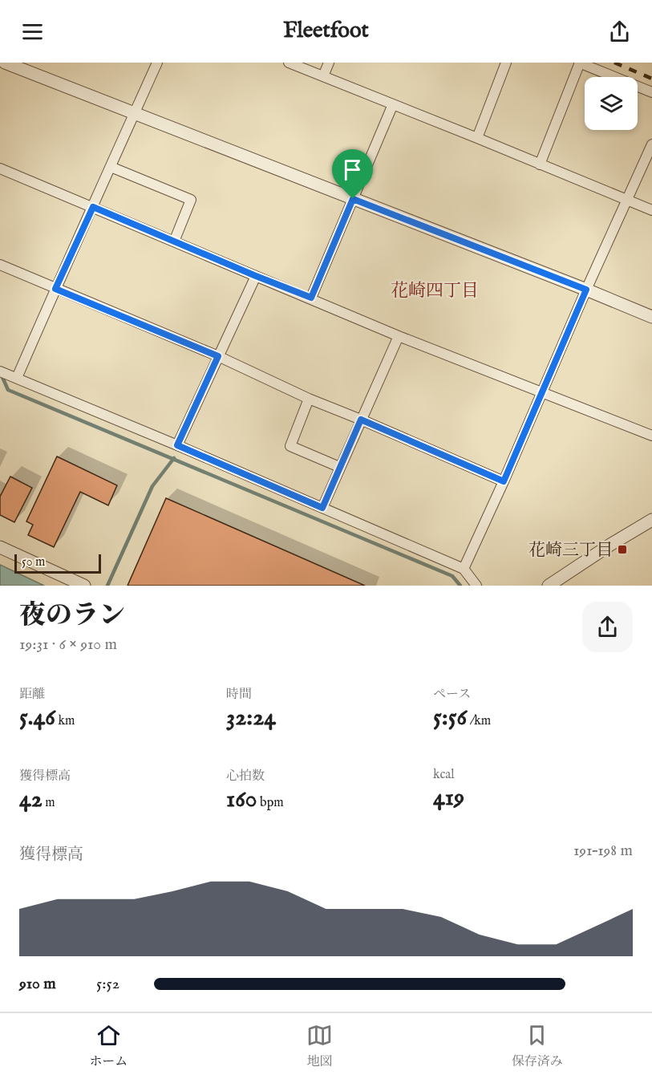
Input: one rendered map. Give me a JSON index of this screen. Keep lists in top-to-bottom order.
{
  "districts": ["花崎四丁目"],
  "places": {
    "transit": ["花崎三丁目"]
  },
  "scale_bar": "50 m",
  "page": {
    "header": "Fleetfoot",
    "scale": "50 m",
    "heading": ["夜のラン", "19:31 · 6 × 910 m"],
    "stats": [
      ["距離", "5.46 km"],
      ["時間", "32:24"],
      ["ペース", "5:56 /km"],
      ["獲得標高", "42 m"],
      ["心拍数", "160 bpm"],
      ["kcal", "419"]
    ],
    "chart": ["獲得標高", "191–198 m"],
    "list": [
      {
        "name": "910 m",
        "note": "5:52"
      }
    ],
    "tabs": ["ホーム", "地図", "保存済み"]
  }
}
